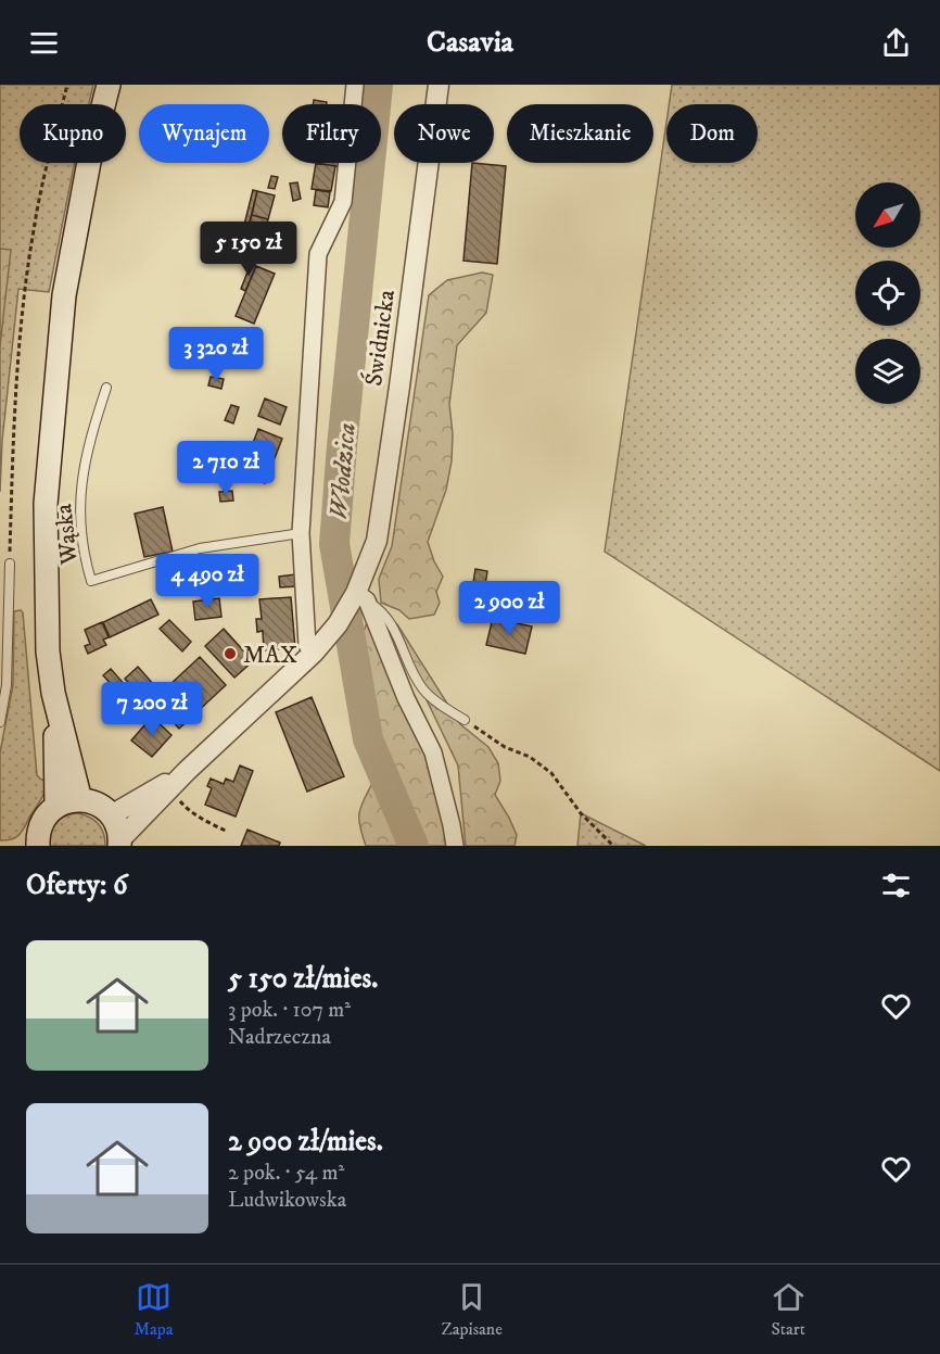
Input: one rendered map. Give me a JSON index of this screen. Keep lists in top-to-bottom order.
{
  "streets": {
    "street": ["Świdnicka"],
    "lane": ["Wąska"]
  },
  "water": ["Włodzica"],
  "places": ["MAX"],
  "north": "bottom left",
  "page": {
    "header": "Casavia",
    "chip": [
      "Kupno",
      "Wynajem",
      "Filtry",
      "Nowe",
      "Mieszkanie",
      "Dom"
    ],
    "price": [
      "5 150 zł",
      "3 320 zł",
      "2 710 zł",
      "4 490 zł",
      "2 900 zł",
      "7 200 zł"
    ],
    "heading": "Oferty: 6",
    "list": [
      {
        "name": "5 150 zł/mies.",
        "note": "3 pok. · 107 m² · Nadrzeczna"
      },
      {
        "name": "2 900 zł/mies.",
        "note": "2 pok. · 54 m² · Ludwikowska"
      }
    ],
    "tabs": ["Mapa", "Zapisane", "Start"]
  }
}
